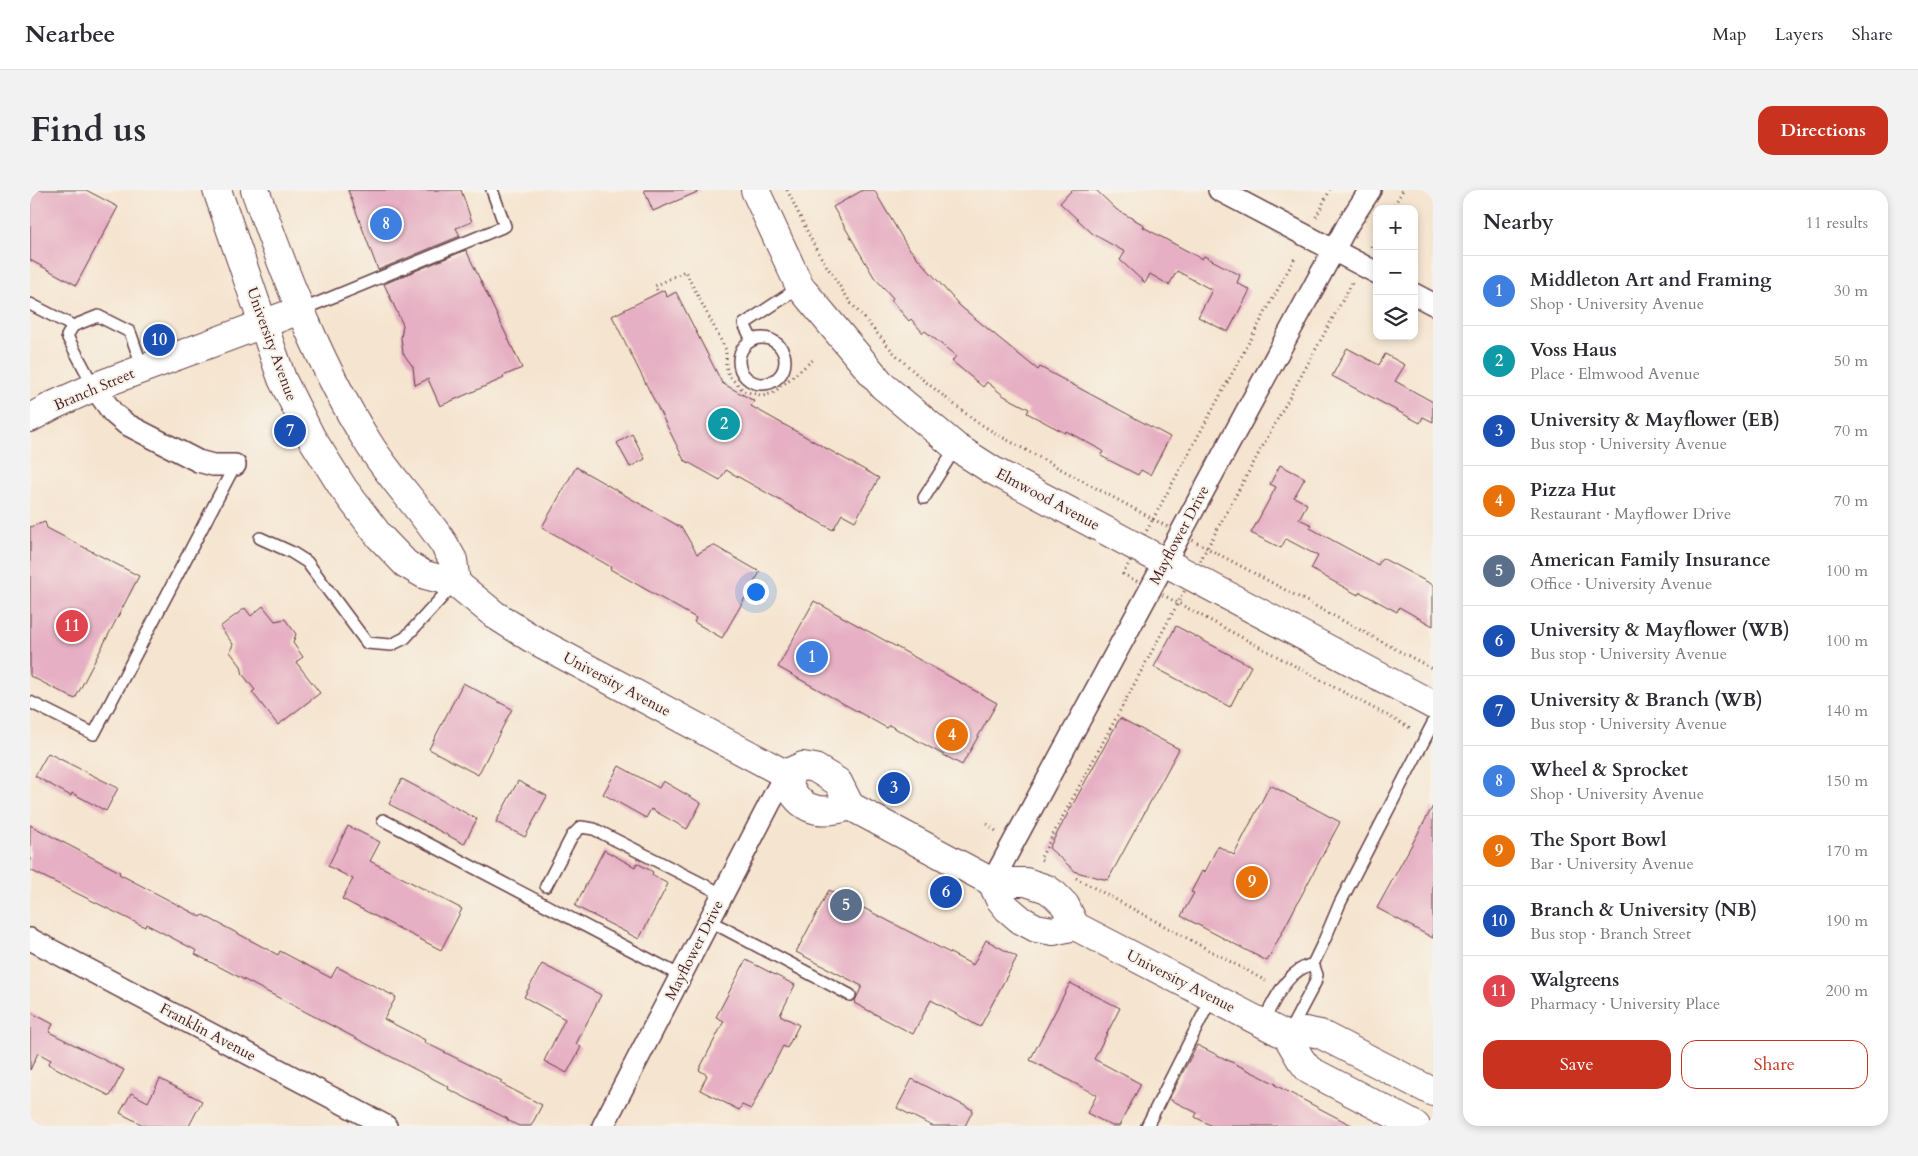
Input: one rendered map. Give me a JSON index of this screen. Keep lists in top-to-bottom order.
{
  "streets": {
    "main road": ["University Avenue", "Branch Street", "Elmwood Avenue"],
    "street": ["Mayflower Drive", "Franklin Avenue"]
  },
  "crossings": [
    ["University Avenue", "Branch Street"],
    ["University Avenue", "Mayflower Drive"],
    ["Elmwood Avenue", "Mayflower Drive"]
  ],
  "page": {
    "header": "Nearbee",
    "nav": ["Map", "Layers", "Share"],
    "title": "Find us",
    "buttons": [
      "Directions",
      ["Save", "Share"]
    ],
    "heading": ["Nearby", "11 results"],
    "map_buttons": ["+", "−"],
    "pins": [
      "8",
      "10",
      "2",
      "7",
      "11",
      "1",
      "4",
      "3",
      "9",
      "6",
      "5"
    ],
    "list": [
      {
        "mark": "1",
        "name": "Middleton Art and Framing",
        "note": "Shop · University Avenue",
        "value": "30 m"
      },
      {
        "mark": "2",
        "name": "Voss Haus",
        "note": "Place · Elmwood Avenue",
        "value": "50 m"
      },
      {
        "mark": "3",
        "name": "University & Mayflower (EB)",
        "note": "Bus stop · University Avenue",
        "value": "70 m"
      },
      {
        "mark": "4",
        "name": "Pizza Hut",
        "note": "Restaurant · Mayflower Drive",
        "value": "70 m"
      },
      {
        "mark": "5",
        "name": "American Family Insurance",
        "note": "Office · University Avenue",
        "value": "100 m"
      },
      {
        "mark": "6",
        "name": "University & Mayflower (WB)",
        "note": "Bus stop · University Avenue",
        "value": "100 m"
      },
      {
        "mark": "7",
        "name": "University & Branch (WB)",
        "note": "Bus stop · University Avenue",
        "value": "140 m"
      },
      {
        "mark": "8",
        "name": "Wheel & Sprocket",
        "note": "Shop · University Avenue",
        "value": "150 m"
      },
      {
        "mark": "9",
        "name": "The Sport Bowl",
        "note": "Bar · University Avenue",
        "value": "170 m"
      },
      {
        "mark": "10",
        "name": "Branch & University (NB)",
        "note": "Bus stop · Branch Street",
        "value": "190 m"
      },
      {
        "mark": "11",
        "name": "Walgreens",
        "note": "Pharmacy · University Place",
        "value": "200 m"
      }
    ]
  }
}
